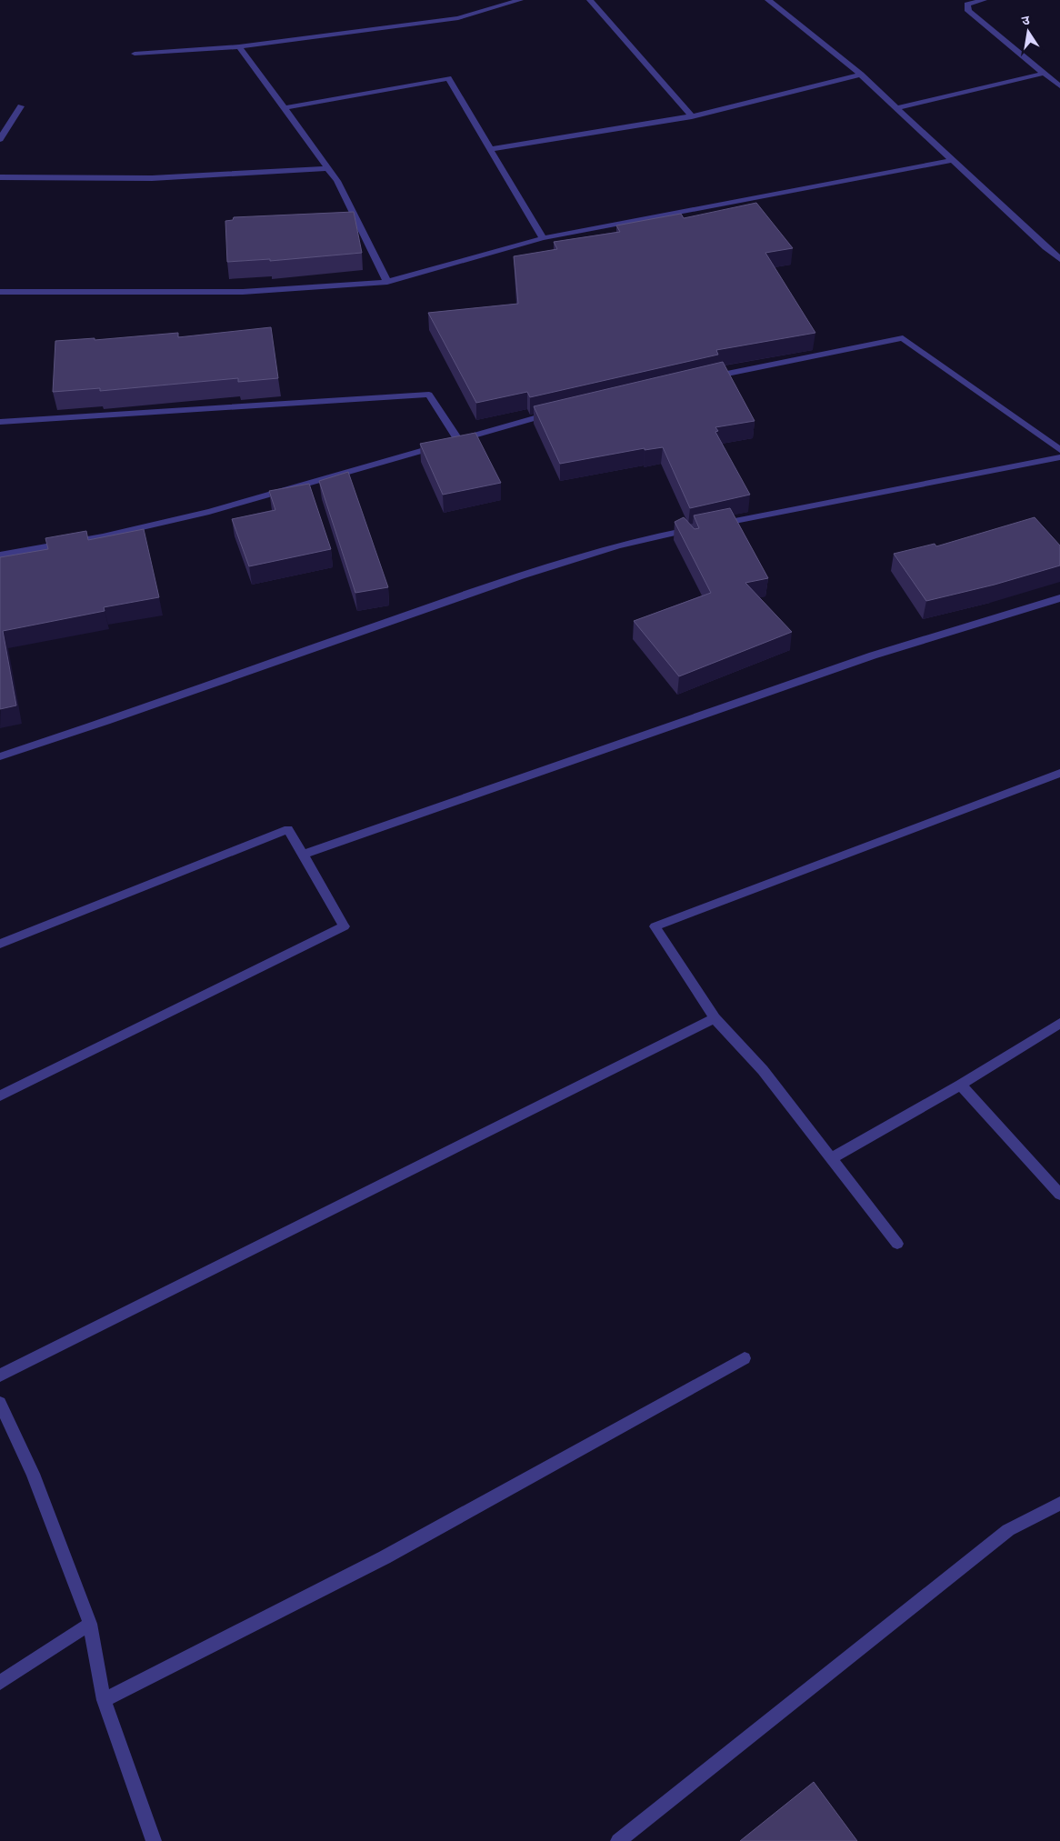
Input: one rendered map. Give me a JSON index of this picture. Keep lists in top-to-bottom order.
{
  "north": "top"
}
